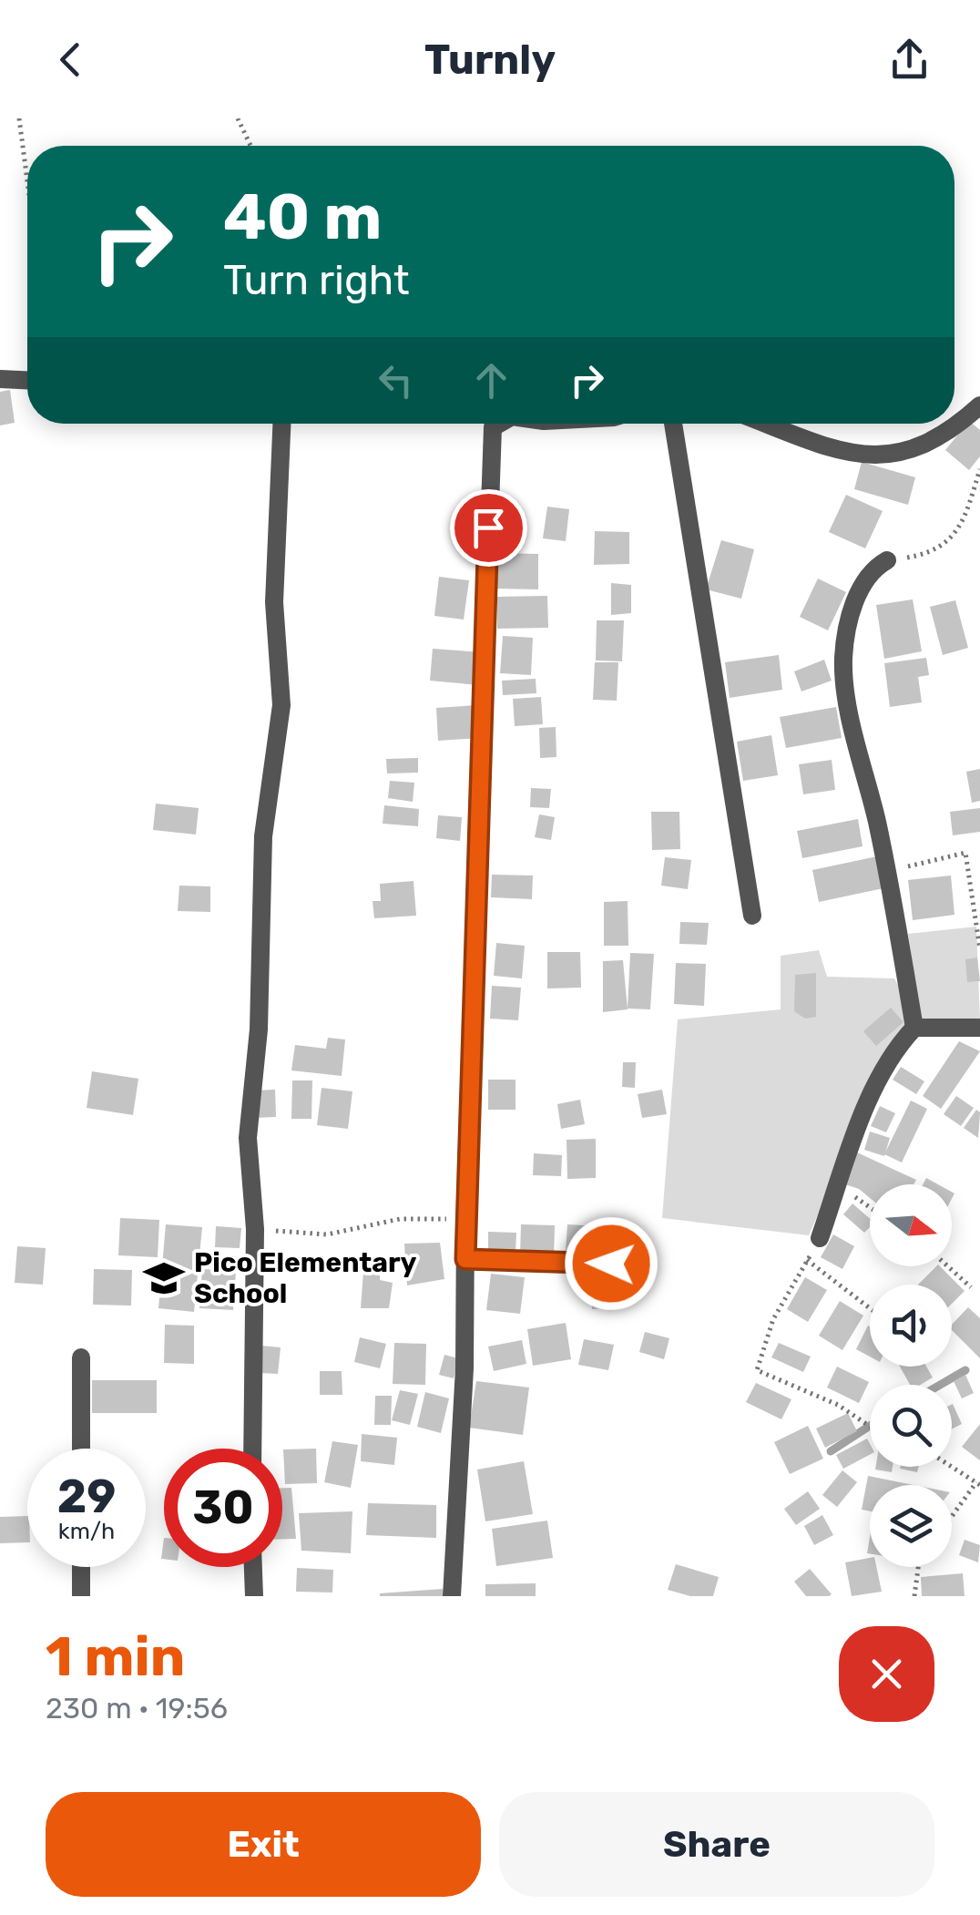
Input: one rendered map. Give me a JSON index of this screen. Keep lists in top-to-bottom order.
{
  "places": {
    "school or university": ["Pico Elementary School"]
  },
  "north": "right",
  "page": {
    "header": "Turnly",
    "turn": ["40 m", "Turn right"],
    "speed": "29 km/h",
    "limit": "30",
    "heading": ["1 min", "230 m · 19:56"],
    "buttons": ["Exit", "Share"]
  }
}
